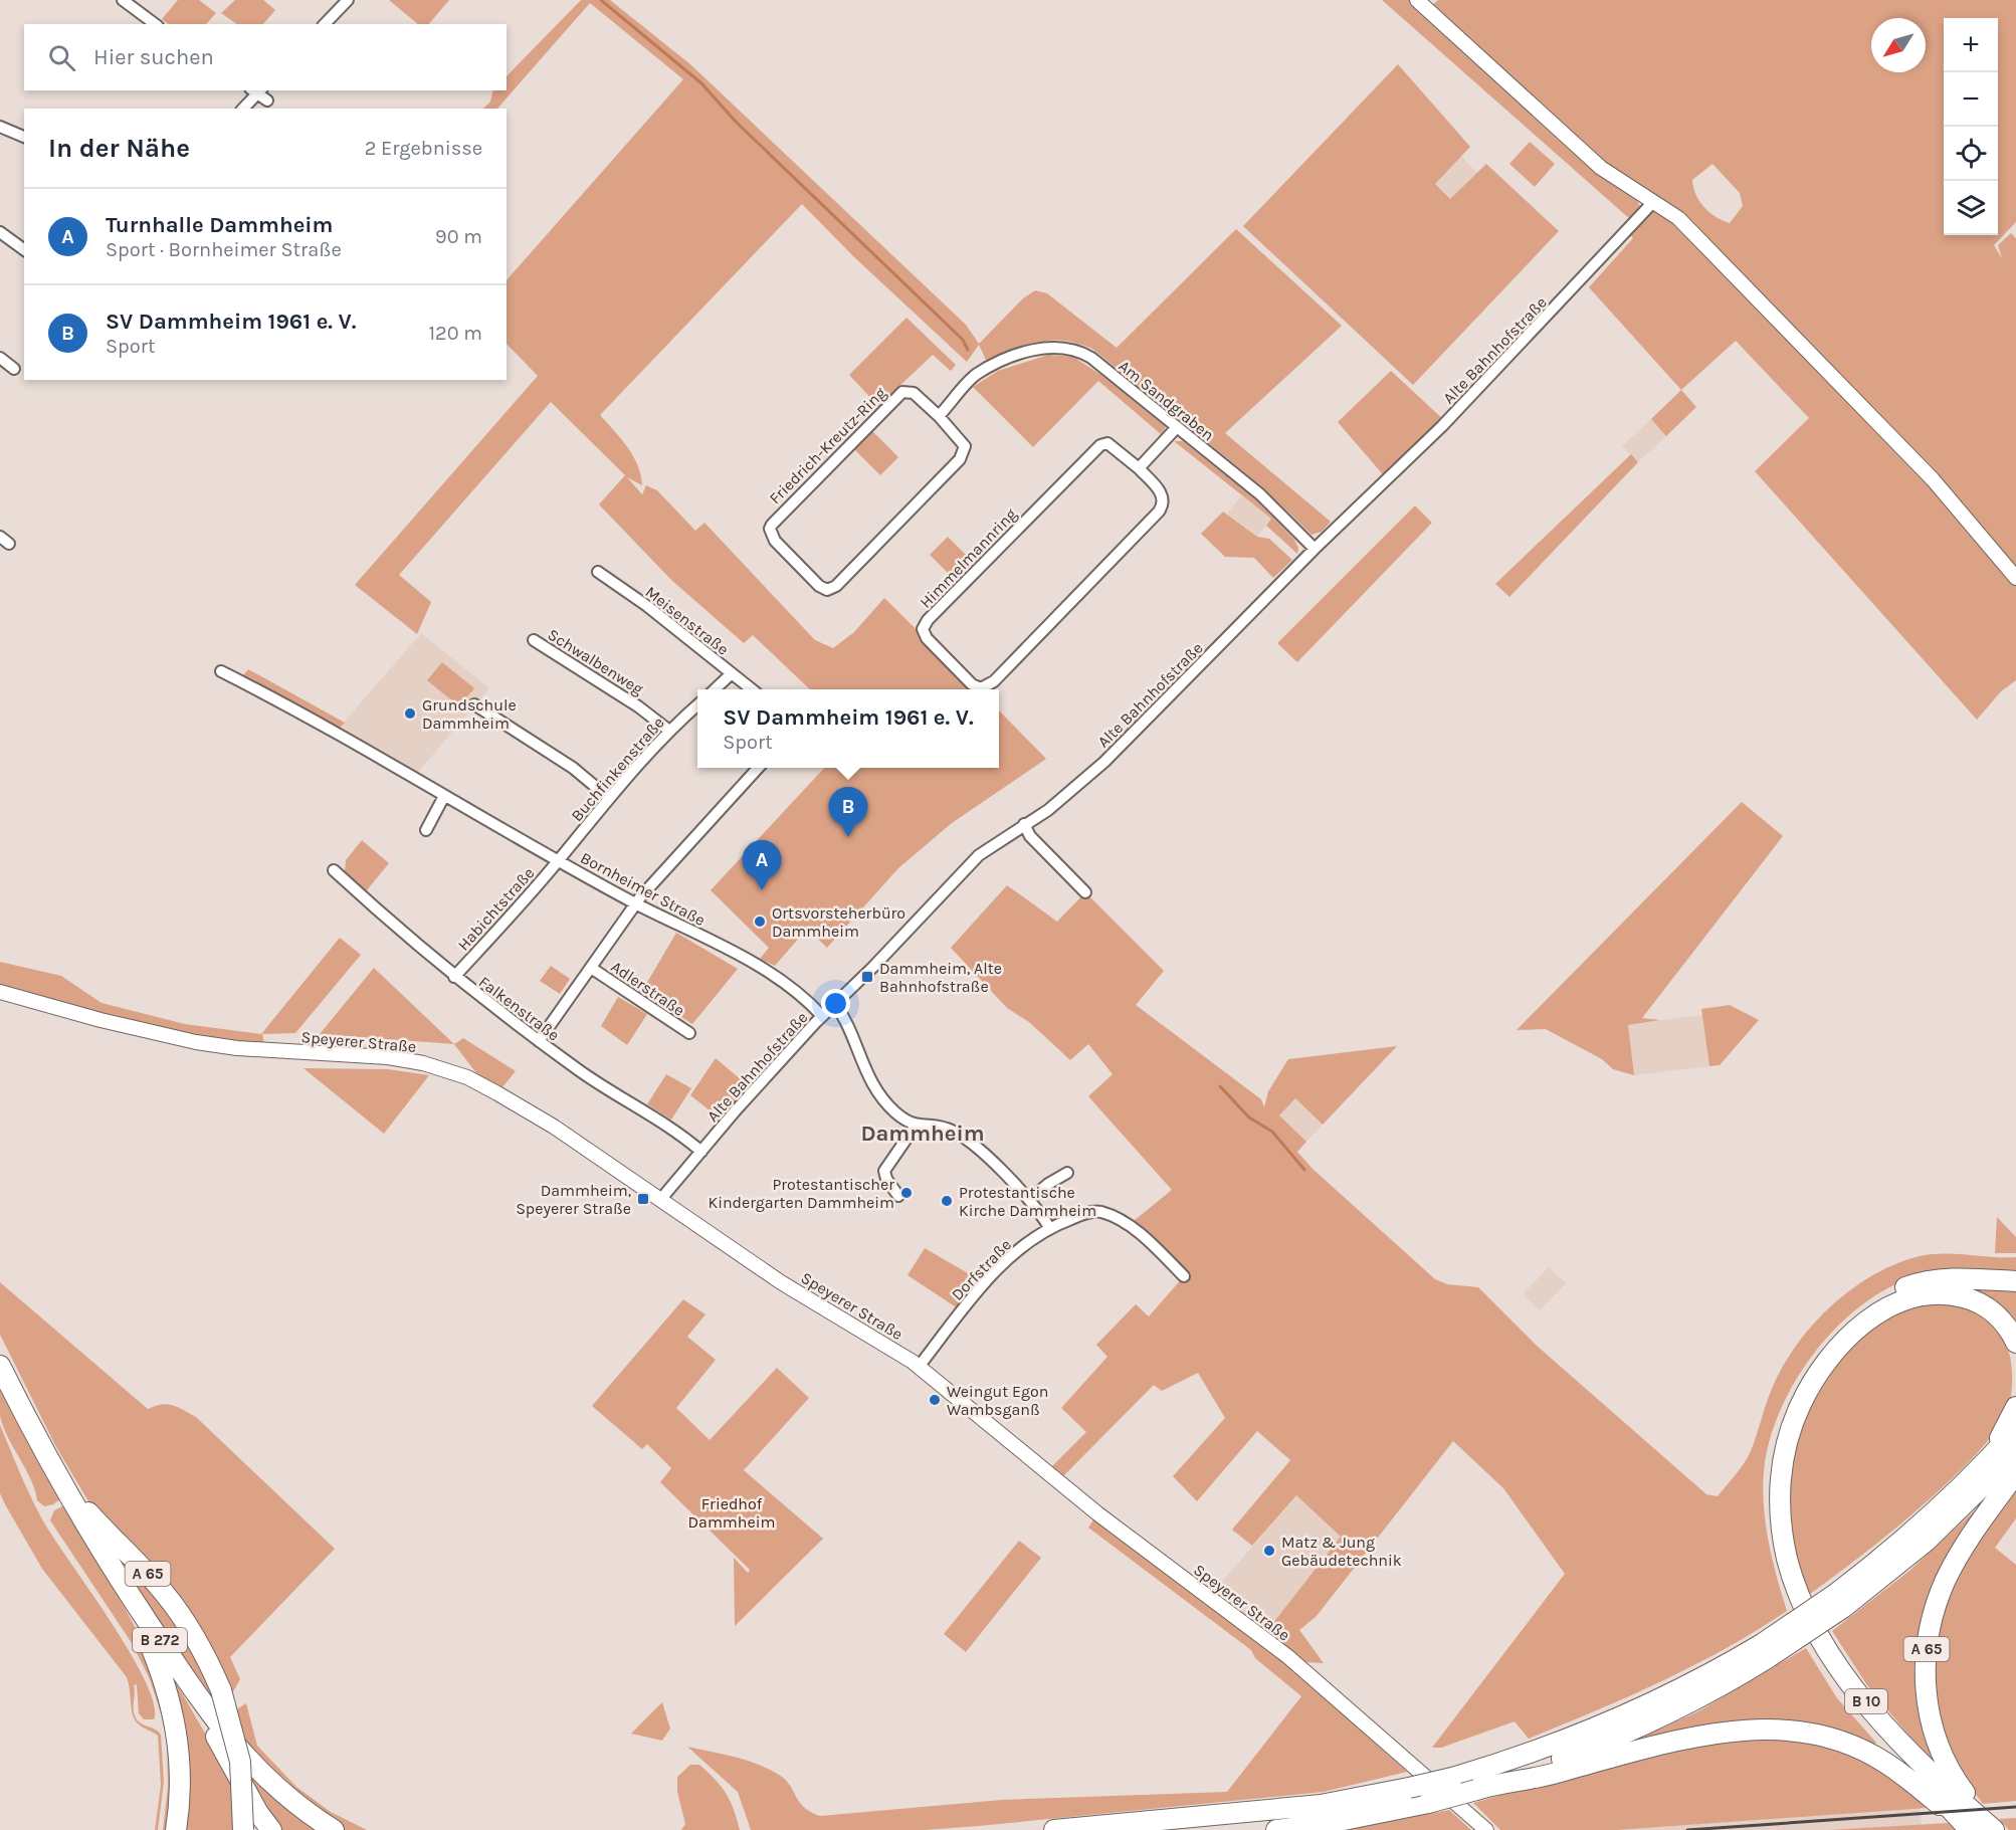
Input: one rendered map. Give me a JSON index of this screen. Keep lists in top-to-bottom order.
{
  "streets": {
    "highway": ["A 65", "B 272", "B 10"],
    "street": [
      "Alte Bahnhofstraße",
      "Am Sandgraben",
      "Friedrich-Kreutz-Ring",
      "Himmelmannring",
      "Meisenstraße",
      "Schwalbenweg",
      "Buchfinkenstraße",
      "Bornheimer Straße",
      "Habichtstraße",
      "Adlerstraße",
      "Falkenstraße",
      "Speyerer Straße",
      "Dorfstraße"
    ]
  },
  "crossings": [
    ["Alte Bahnhofstraße", "Am Sandgraben"],
    ["Alte Bahnhofstraße", "Bornheimer Straße"],
    ["Alte Bahnhofstraße", "Falkenstraße"],
    ["Alte Bahnhofstraße", "Speyerer Straße"],
    ["Am Sandgraben", "Friedrich-Kreutz-Ring"],
    ["Schwalbenweg", "Buchfinkenstraße"],
    ["Buchfinkenstraße", "Bornheimer Straße"],
    ["Buchfinkenstraße", "Habichtstraße"],
    ["Bornheimer Straße", "Habichtstraße"],
    ["Bornheimer Straße", "Adlerstraße"],
    ["Habichtstraße", "Falkenstraße"],
    ["Adlerstraße", "Falkenstraße"],
    ["Speyerer Straße", "Dorfstraße"],
    ["A 65", "B 272"],
    ["A 65", "B 10"]
  ],
  "districts": ["Dammheim"],
  "parks": ["Friedhof Dammheim"],
  "places": {
    "other": [
      "Grundschule Dammheim",
      "Ortsvorsteherbüro Dammheim",
      "Protestantischer Kindergarten Dammheim",
      "Protestantische Kirche Dammheim",
      "Weingut Egon Wambsganß",
      "Matz & Jung Gebäudetechnik"
    ],
    "transit": ["Dammheim, Alte Bahnhofstraße", "Dammheim, Speyerer Straße"]
  },
  "north": "bottom left",
  "page": {
    "map_buttons": ["+", "−"],
    "search": "Hier suchen",
    "heading": ["In der Nähe", "2 Ergebnisse"],
    "list": [
      {
        "mark": "A",
        "name": "Turnhalle Dammheim",
        "note": "Sport · Bornheimer Straße",
        "value": "90 m"
      },
      {
        "mark": "B",
        "name": "SV Dammheim 1961 e. V.",
        "note": "Sport",
        "value": "120 m"
      }
    ],
    "popup": ["SV Dammheim 1961 e. V.", "Sport"],
    "pins": ["B", "A"]
  }
}
